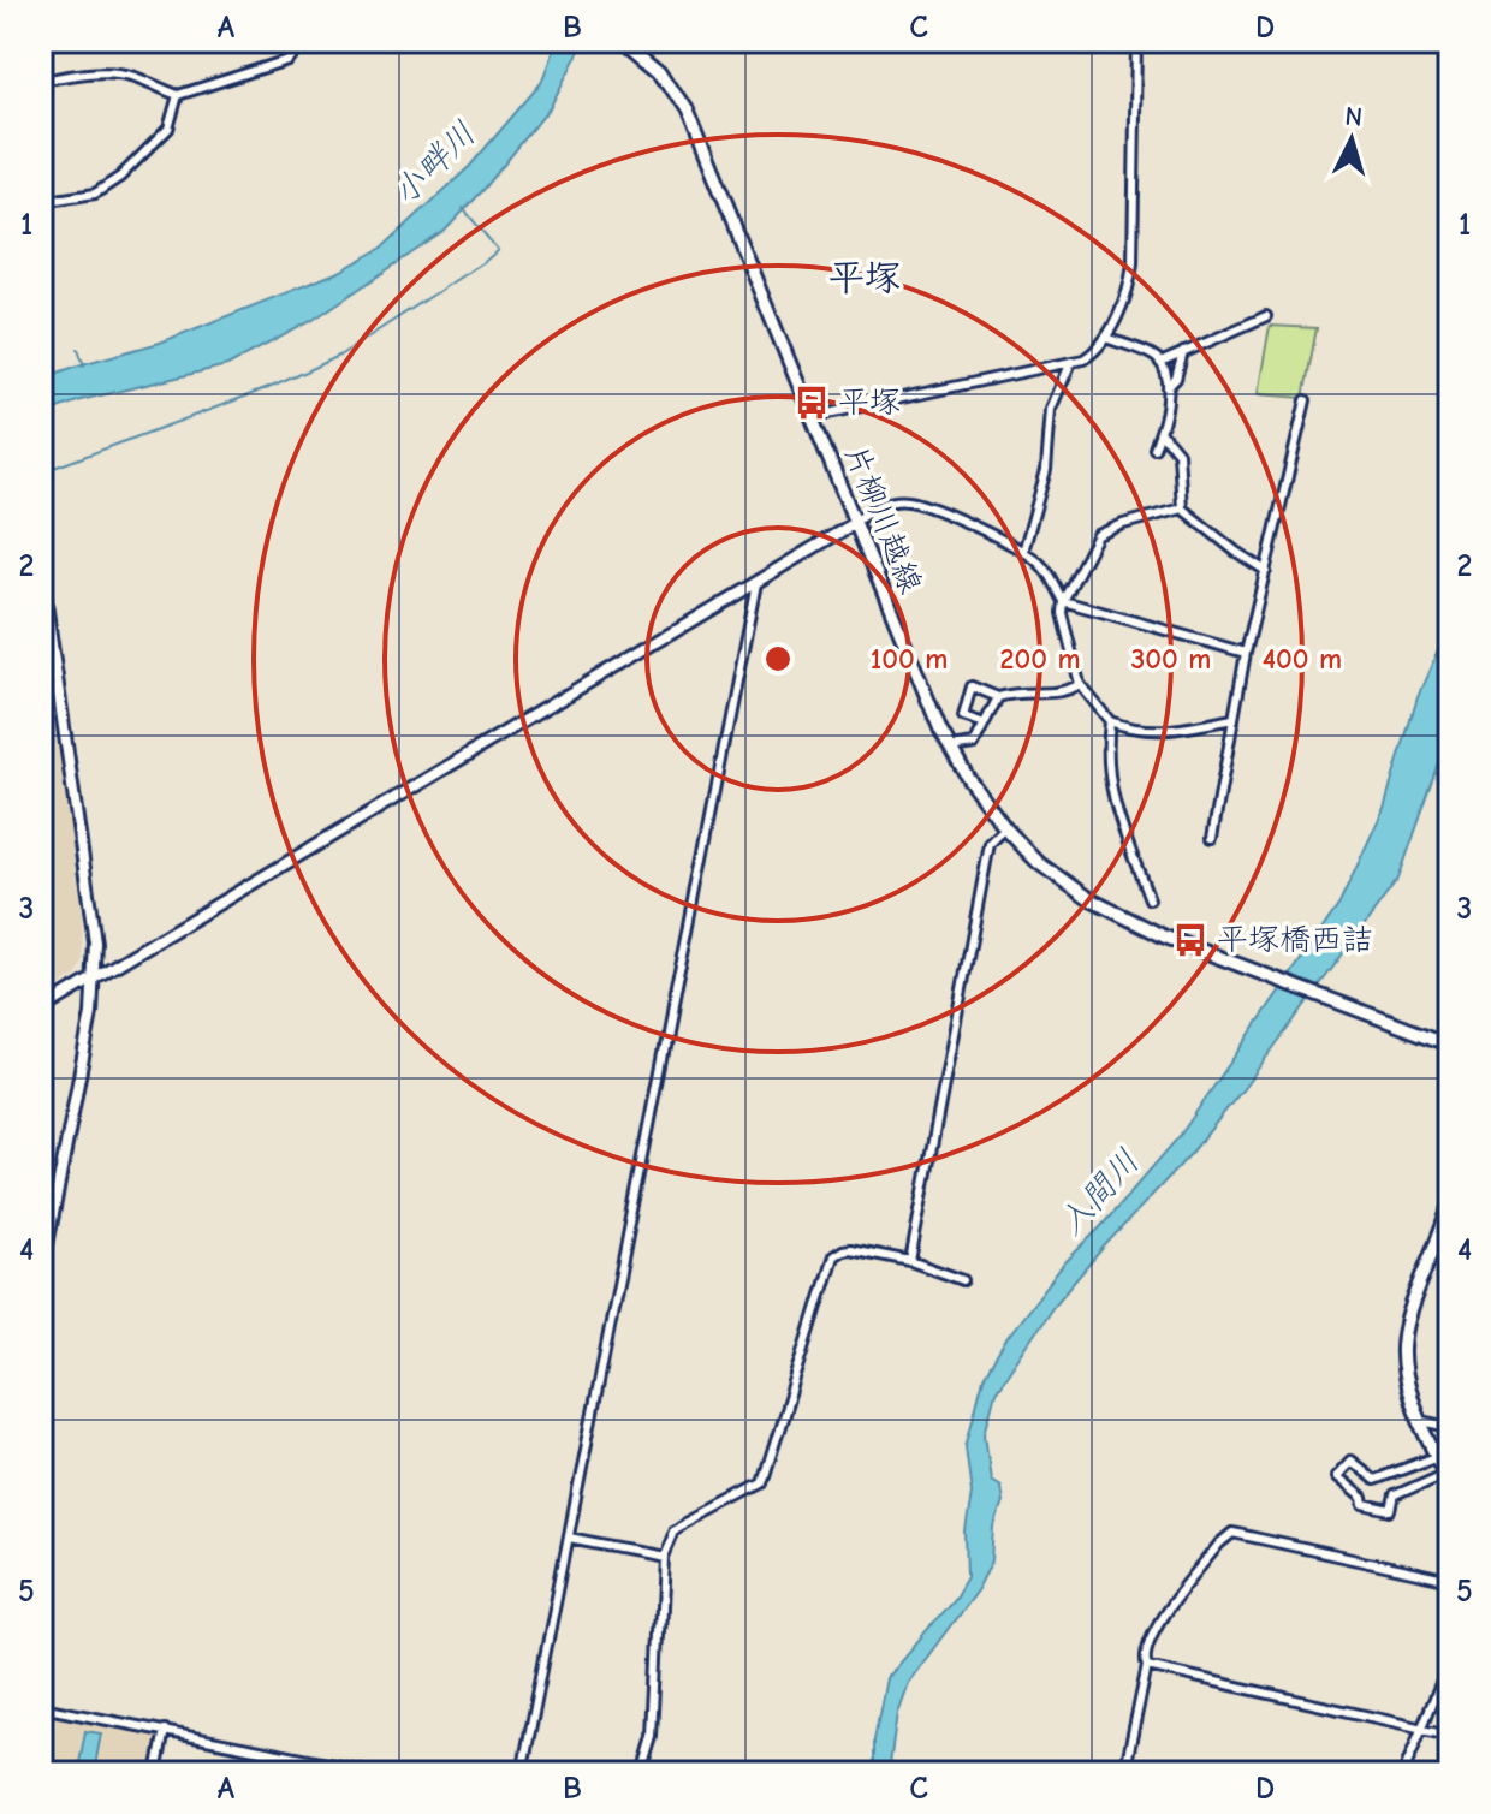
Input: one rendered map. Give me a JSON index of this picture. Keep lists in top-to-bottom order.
{
  "streets": {
    "main road": ["片柳川越線"]
  },
  "districts": ["平塚"],
  "water": ["小畔川", "入間川"],
  "places": {
    "bus stop": ["平塚", "平塚橋西詰"]
  },
  "north": "top",
  "grid": {
    "columns": [
      "A",
      "B",
      "C",
      "D"
    ],
    "rows": [
      "1",
      "2",
      "3",
      "4",
      "5"
    ]
  },
  "rings": [
    "100 m",
    "200 m",
    "300 m",
    "400 m"
  ]
}
